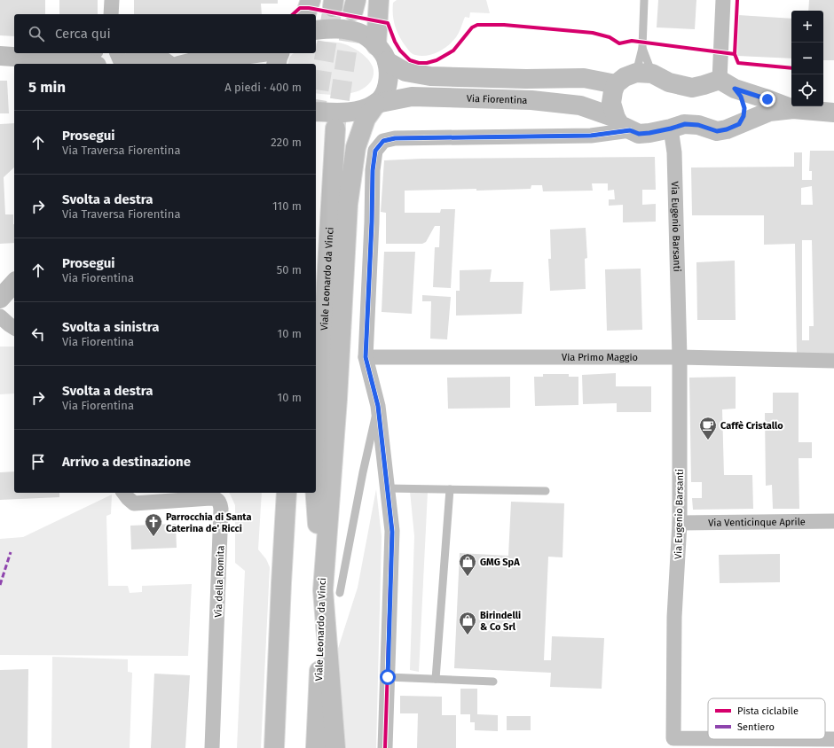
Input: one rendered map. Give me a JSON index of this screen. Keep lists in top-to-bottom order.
{
  "streets": {
    "main road": ["Via Fiorentina", "Viale Leonardo da Vinci"],
    "street": [
      "Via Eugenio Barsanti",
      "Via Primo Maggio",
      "Via Venticinque Aprile",
      "Via della Romita"
    ]
  },
  "crossings": [
    ["Via Fiorentina", "Via Eugenio Barsanti"],
    ["Via Eugenio Barsanti", "Via Primo Maggio"],
    ["Via Eugenio Barsanti", "Via Venticinque Aprile"]
  ],
  "places": {
    "cafe": ["Caffè Cristallo"],
    "church": ["Parrocchia di Santa Caterina de' Ricci"],
    "shop": ["GMG SpA", "Birindelli & Co Srl"]
  },
  "legend": ["Pista ciclabile", "Sentiero"],
  "page": {
    "map_buttons": ["+", "−"],
    "search": "Cerca qui",
    "heading": ["5 min", "A piedi · 400 m"],
    "list": [
      ["Prosegui", "Via Traversa Fiorentina", "220 m"],
      ["Svolta a destra", "Via Traversa Fiorentina", "110 m"],
      ["Prosegui", "Via Fiorentina", "50 m"],
      ["Svolta a sinistra", "Via Fiorentina", "10 m"],
      ["Svolta a destra", "Via Fiorentina", "10 m"],
      "Arrivo a destinazione"
    ]
  }
}
